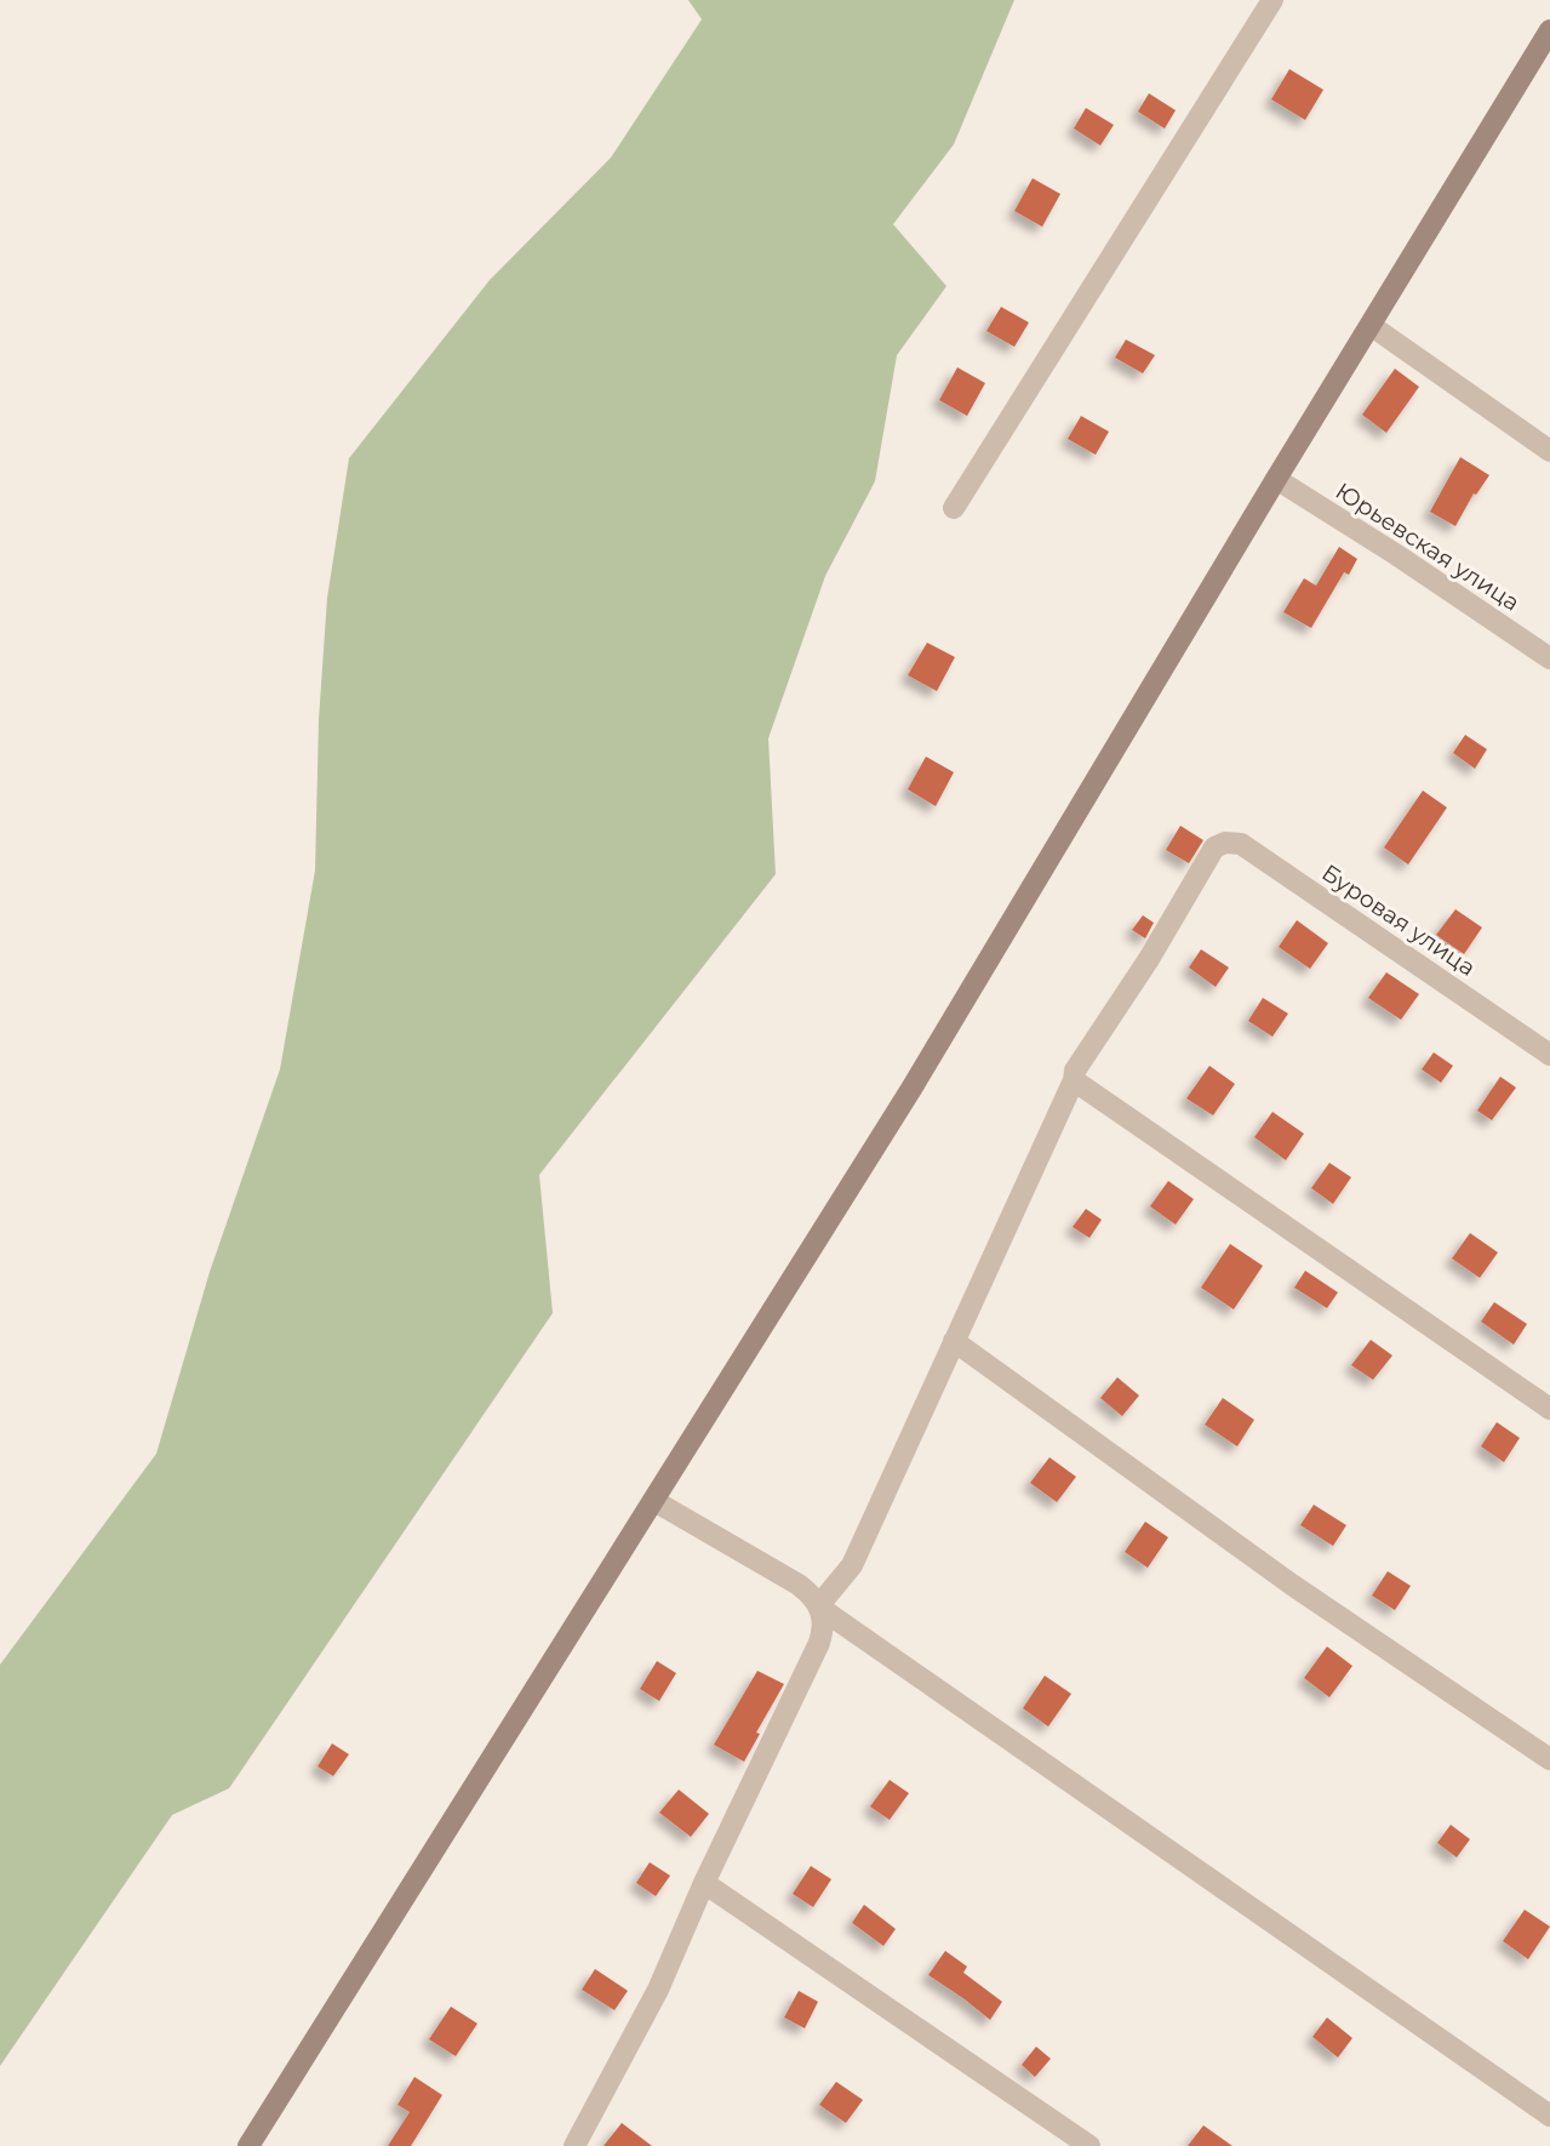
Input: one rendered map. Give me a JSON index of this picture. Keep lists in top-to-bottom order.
{
  "streets": {
    "street": ["Юрьевская улица", "Буровая улица"]
  }
}
